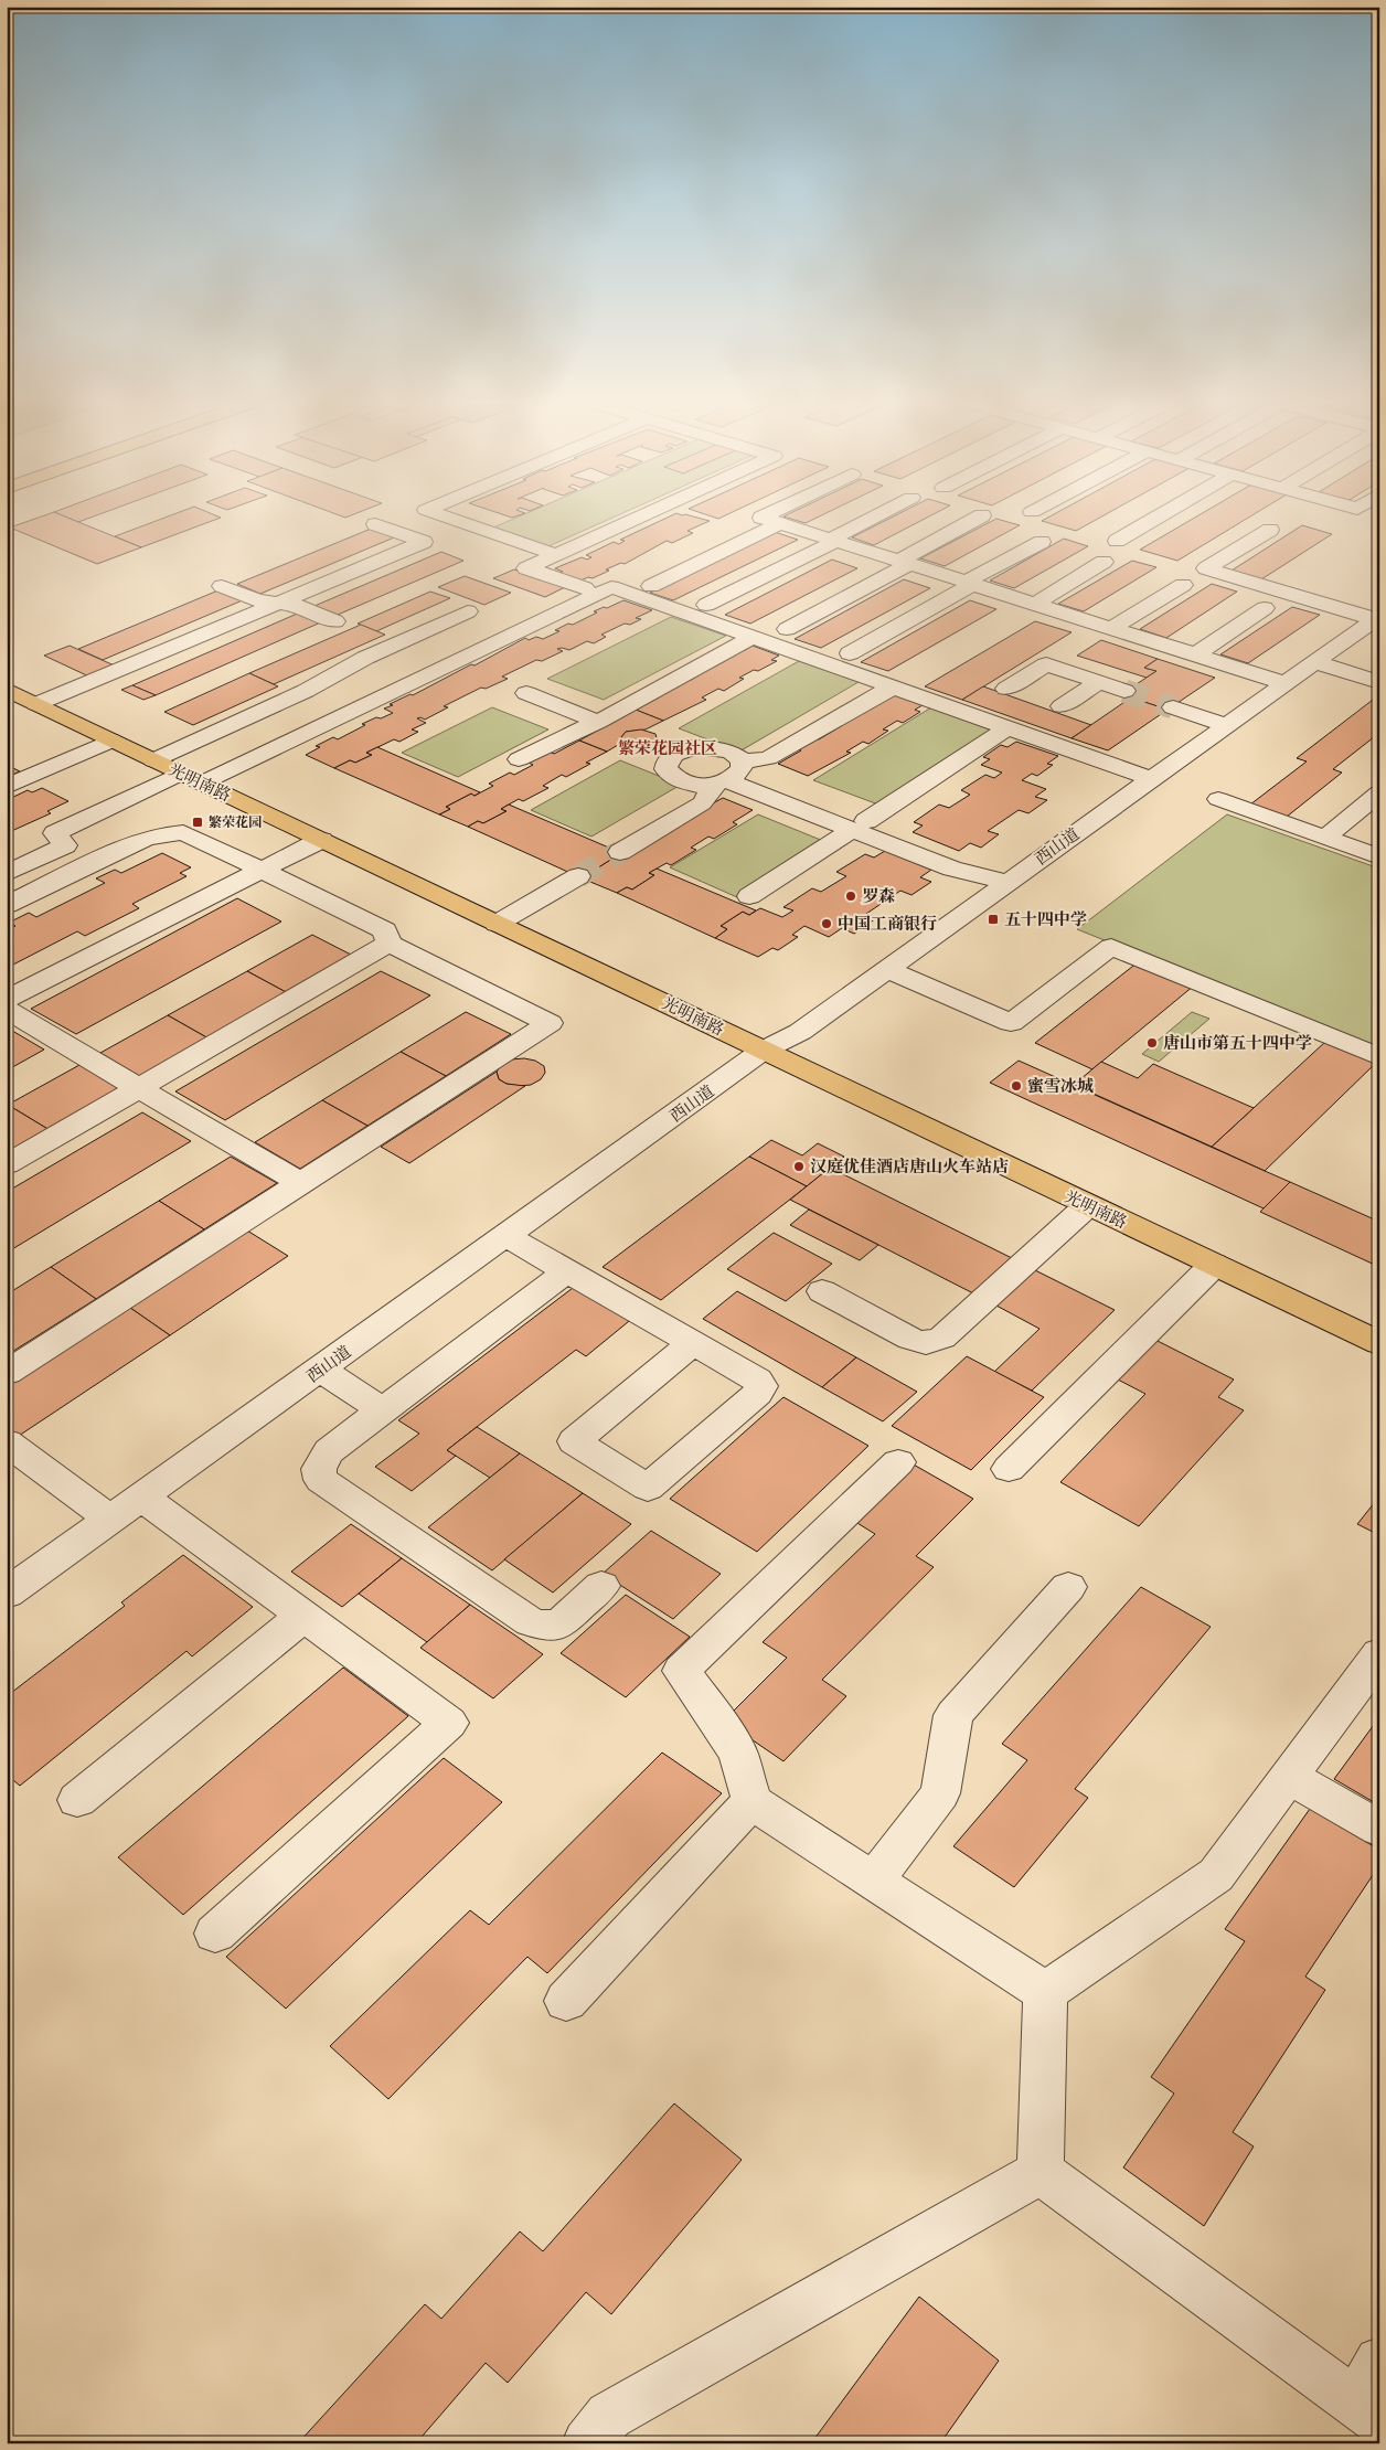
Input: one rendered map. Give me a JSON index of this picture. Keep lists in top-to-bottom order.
{
  "streets": {
    "main road": ["光明南路"],
    "street": ["西山道"]
  },
  "crossings": [
    ["光明南路", "西山道"]
  ],
  "districts": ["繁荣花园社区"],
  "places": {
    "transit": ["繁荣花园", "五十四中学"],
    "other": [
      "罗森",
      "中国工商银行",
      "唐山市第五十四中学",
      "蜜雪冰城",
      "汉庭优佳酒店唐山火车站店"
    ]
  }
}
